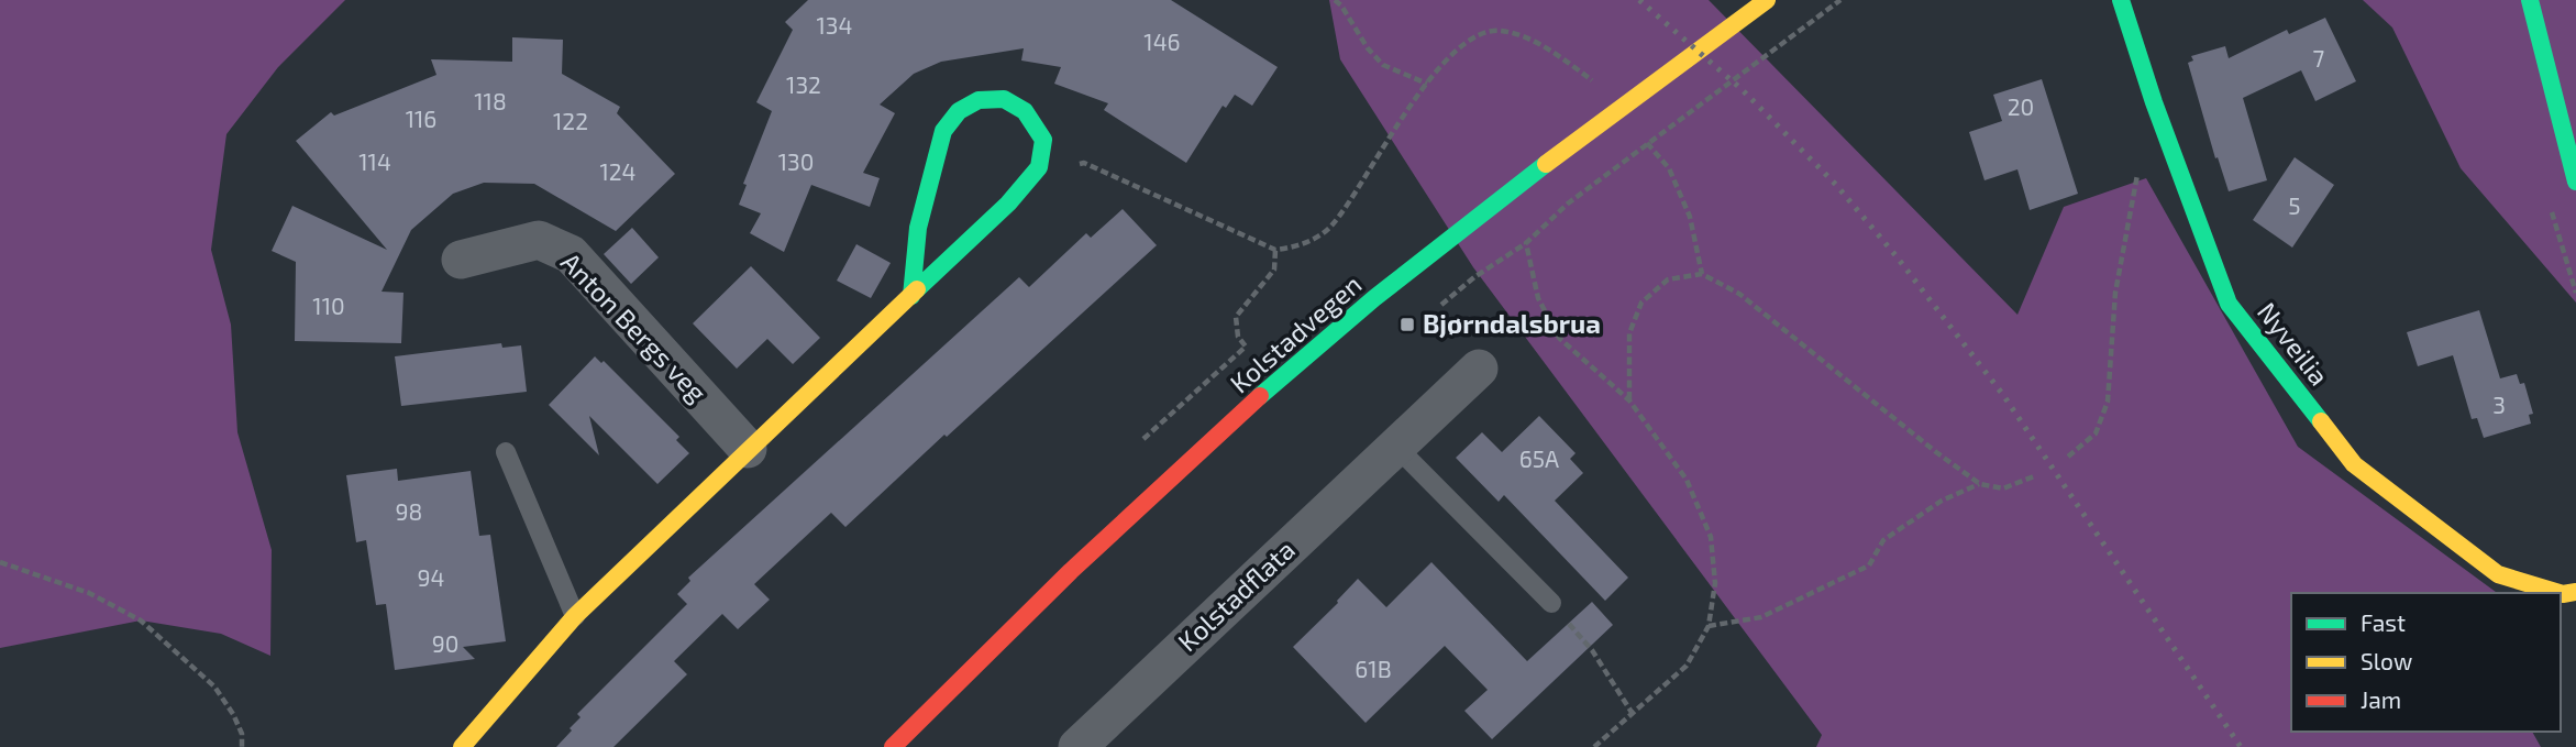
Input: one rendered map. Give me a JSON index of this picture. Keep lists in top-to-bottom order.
{
  "streets": {
    "street": [
      "Anton Bergs veg",
      "Kolstadvegen",
      "Nyveilia",
      "Kolstadflata"
    ]
  },
  "places": {
    "transit": ["Bjørndalsbrua"]
  },
  "house_numbers": [
    "134",
    "146",
    "7",
    "132",
    "118",
    "20",
    "116",
    "122",
    "114",
    "130",
    "124",
    "5",
    "110",
    "3",
    "65A",
    "98",
    "94",
    "90",
    "61B"
  ],
  "legend": ["Fast", "Slow", "Jam"]
}
